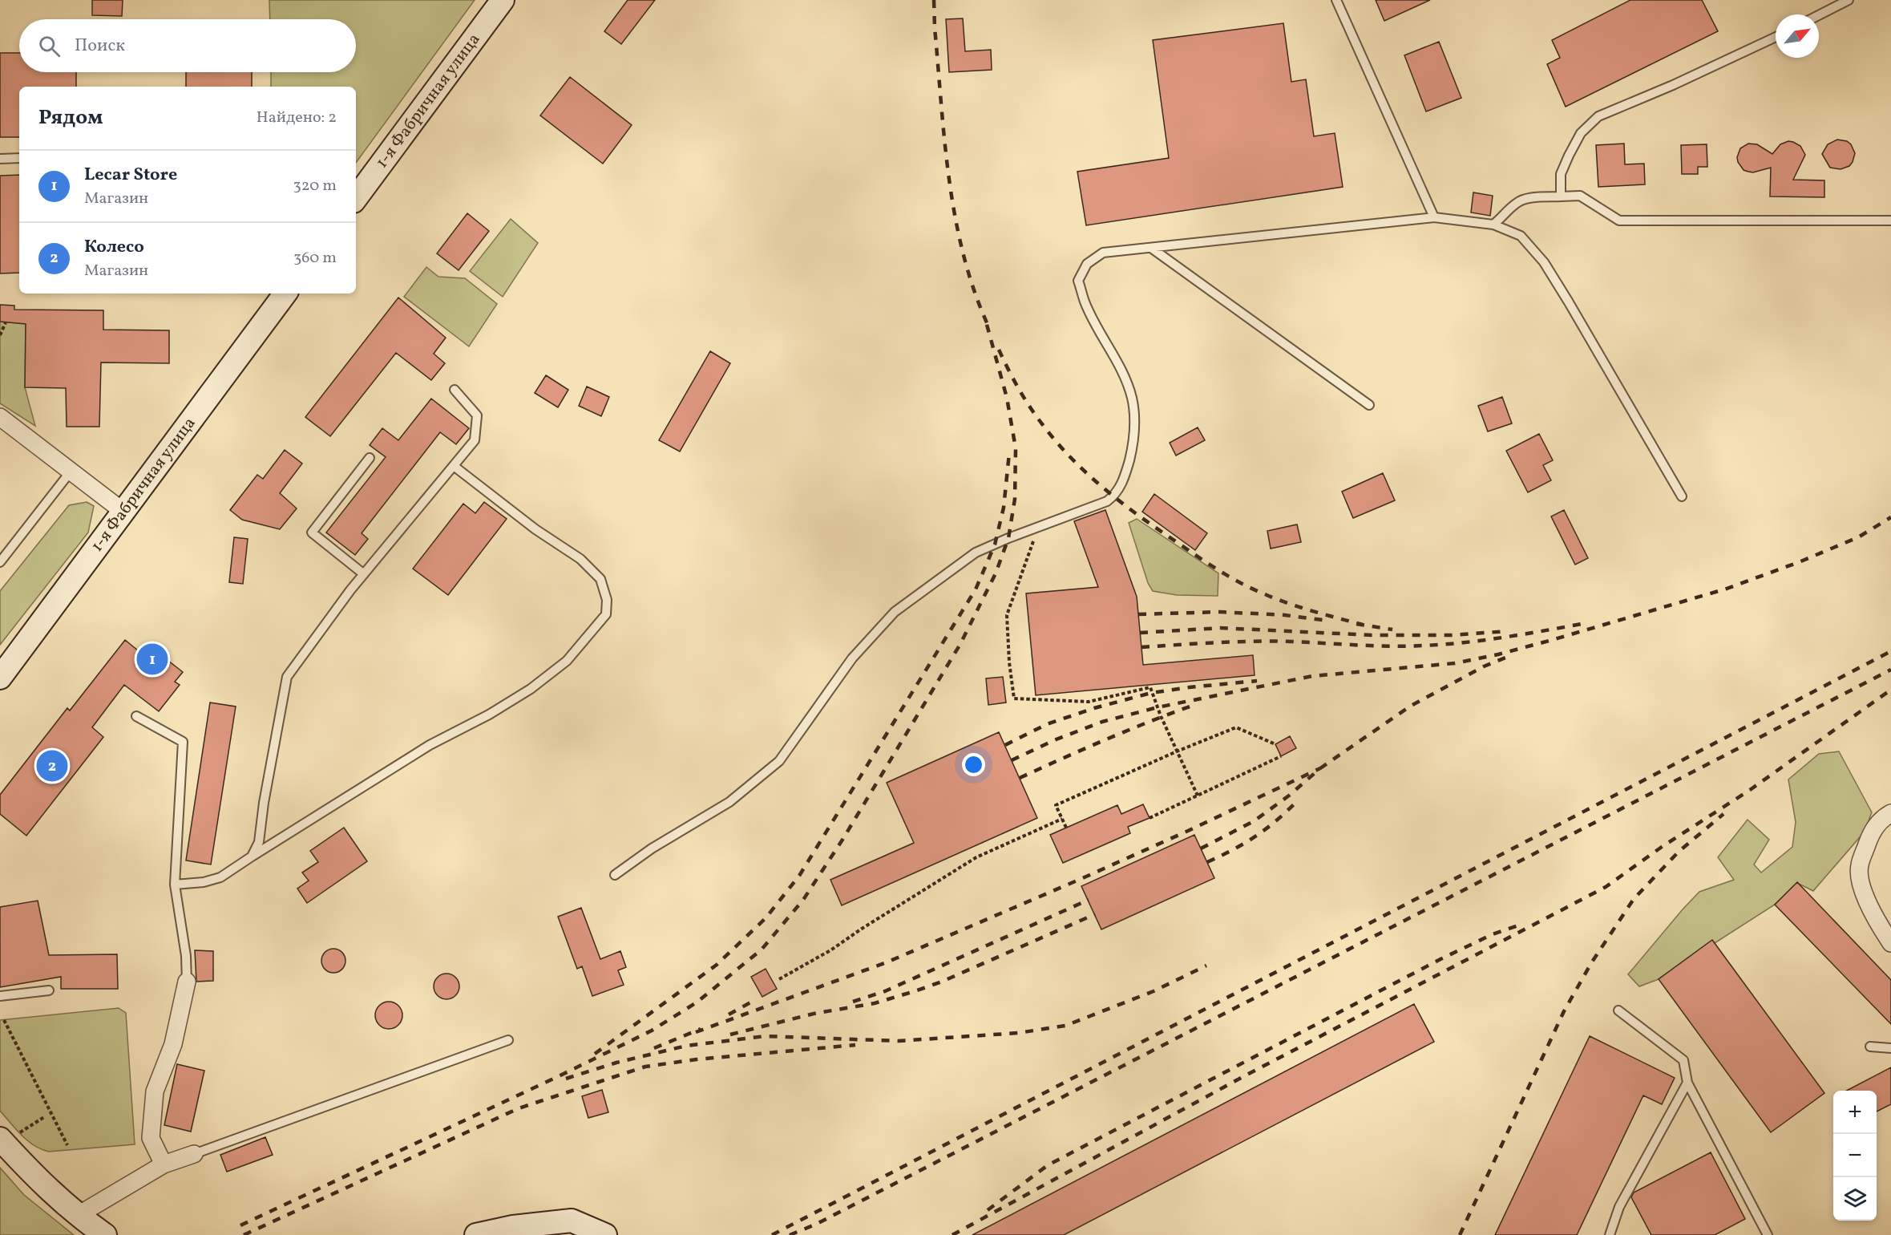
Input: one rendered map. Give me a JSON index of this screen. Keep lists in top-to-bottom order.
{
  "streets": {
    "main road": ["1-я Фабричная улица"]
  },
  "north": "top right",
  "page": {
    "search": "Поиск",
    "heading": ["Рядом", "Найдено: 2"],
    "list": [
      {
        "mark": "1",
        "name": "Lecar Store",
        "note": "Магазин",
        "value": "320 m"
      },
      {
        "mark": "2",
        "name": "Колесо",
        "note": "Магазин",
        "value": "360 m"
      }
    ],
    "pins": ["1", "2"],
    "map_buttons": ["+", "−"]
  }
}
